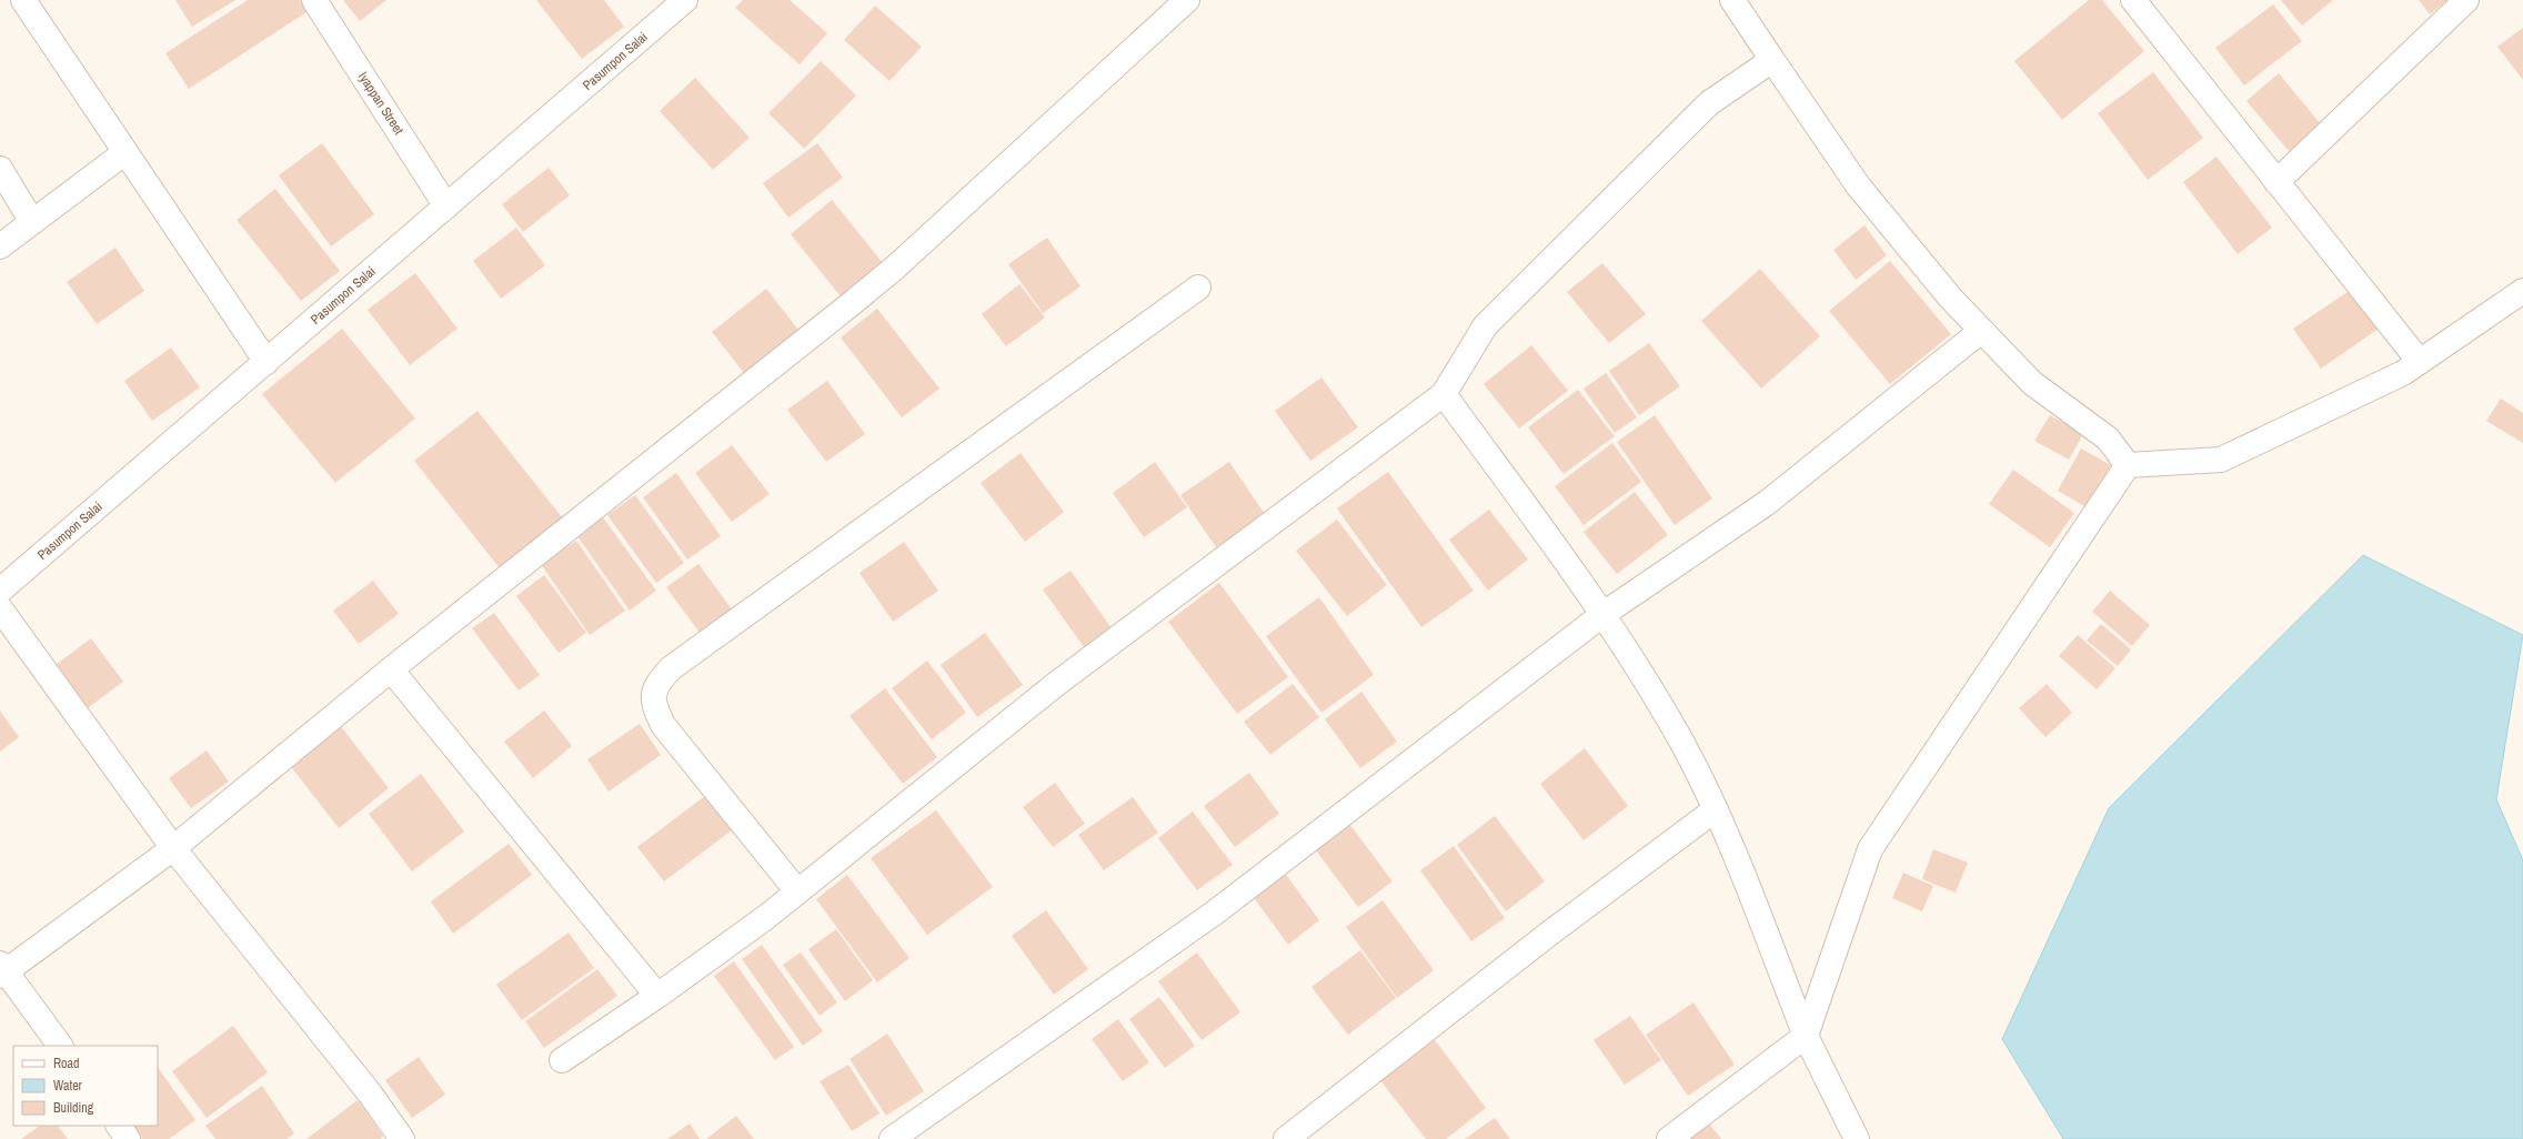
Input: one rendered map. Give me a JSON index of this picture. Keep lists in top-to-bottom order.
{
  "streets": {
    "street": ["Pasumpon Salai", "Iyappan Street"]
  },
  "crossings": [
    ["Pasumpon Salai", "Iyappan Street"]
  ],
  "legend": ["Road", "Water", "Building"]
}
